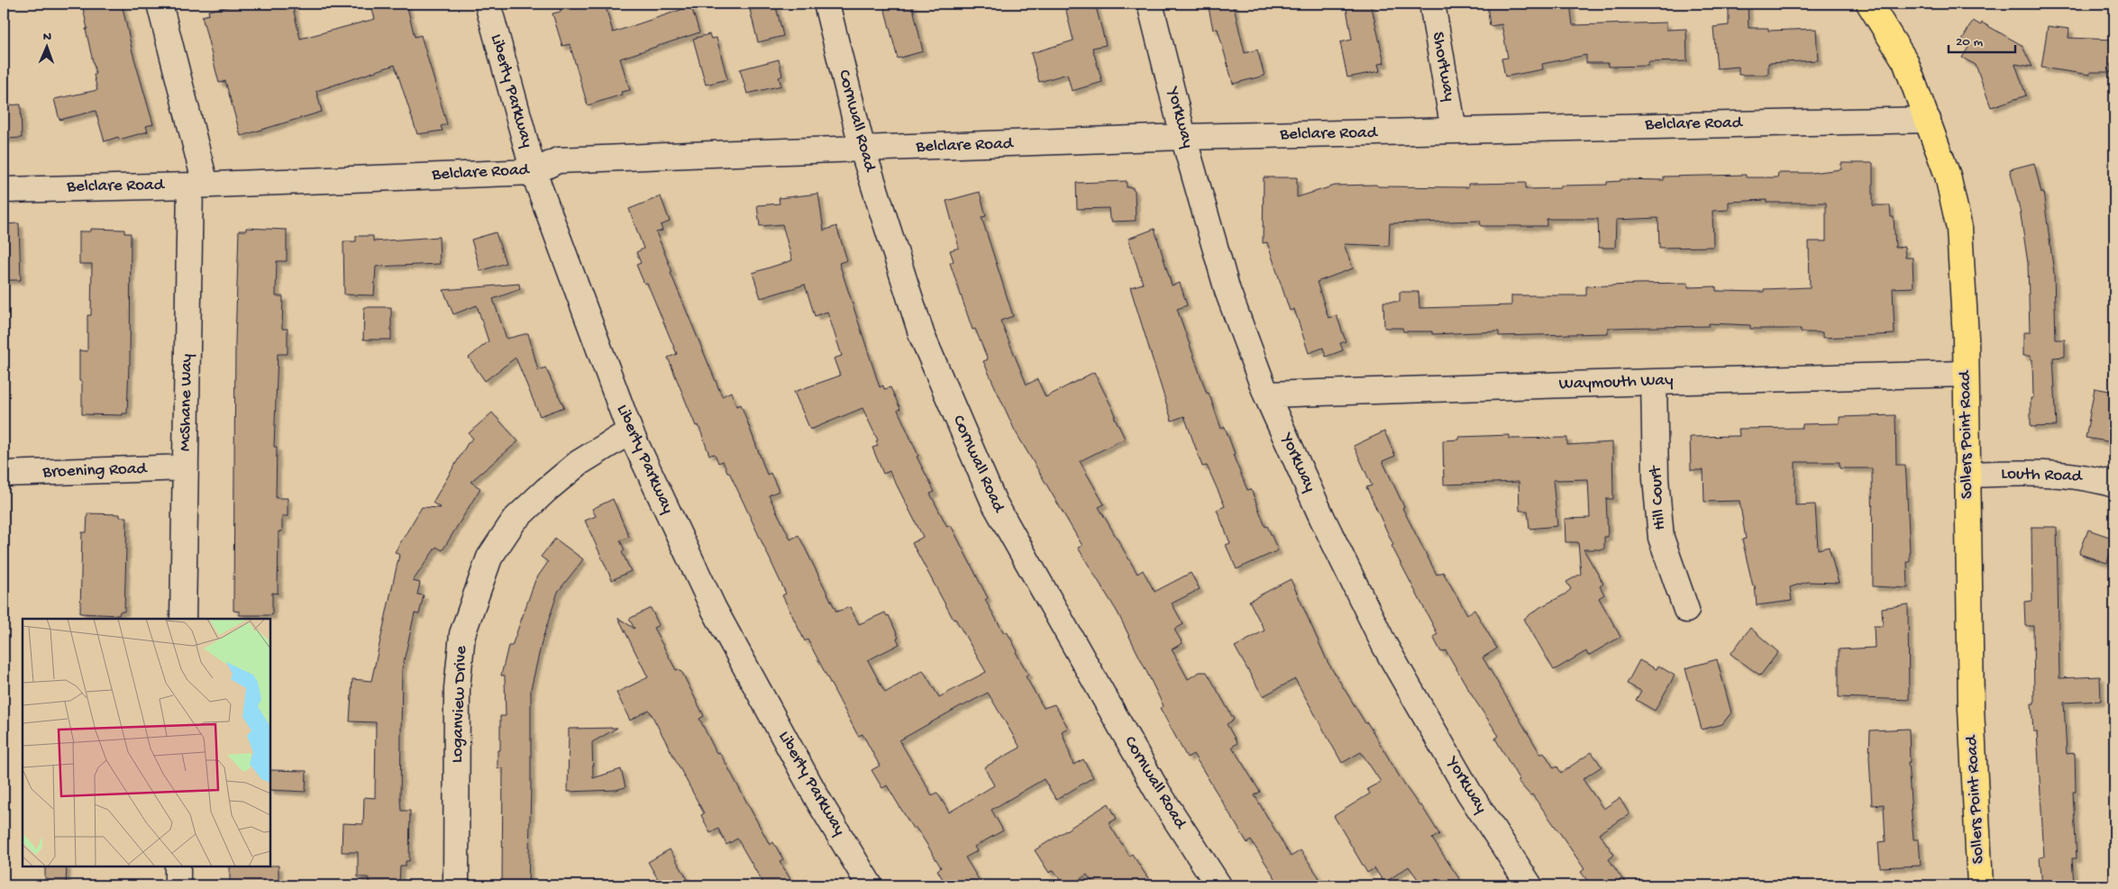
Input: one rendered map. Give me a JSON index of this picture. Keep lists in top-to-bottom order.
{
  "streets": {
    "main road": ["Sollers Point Road"],
    "street": [
      "Shortway",
      "Liberty Parkway",
      "Yorkway",
      "Cornwall Road",
      "Belclare Road",
      "Waymouth Way",
      "McShane Way",
      "Broening Road",
      "Louth Road",
      "Hill Court",
      "Loganview Drive"
    ]
  },
  "crossings": [
    ["Shortway", "Belclare Road"],
    ["Liberty Parkway", "Belclare Road"],
    ["Liberty Parkway", "Loganview Drive"],
    ["Yorkway", "Belclare Road"],
    ["Yorkway", "Waymouth Way"],
    ["Cornwall Road", "Belclare Road"],
    ["Belclare Road", "McShane Way"],
    ["Belclare Road", "Sollers Point Road"],
    ["Waymouth Way", "Sollers Point Road"],
    ["Waymouth Way", "Hill Court"],
    ["McShane Way", "Broening Road"],
    ["Sollers Point Road", "Louth Road"]
  ],
  "scale_bar": "20 m",
  "north": "top"
}
